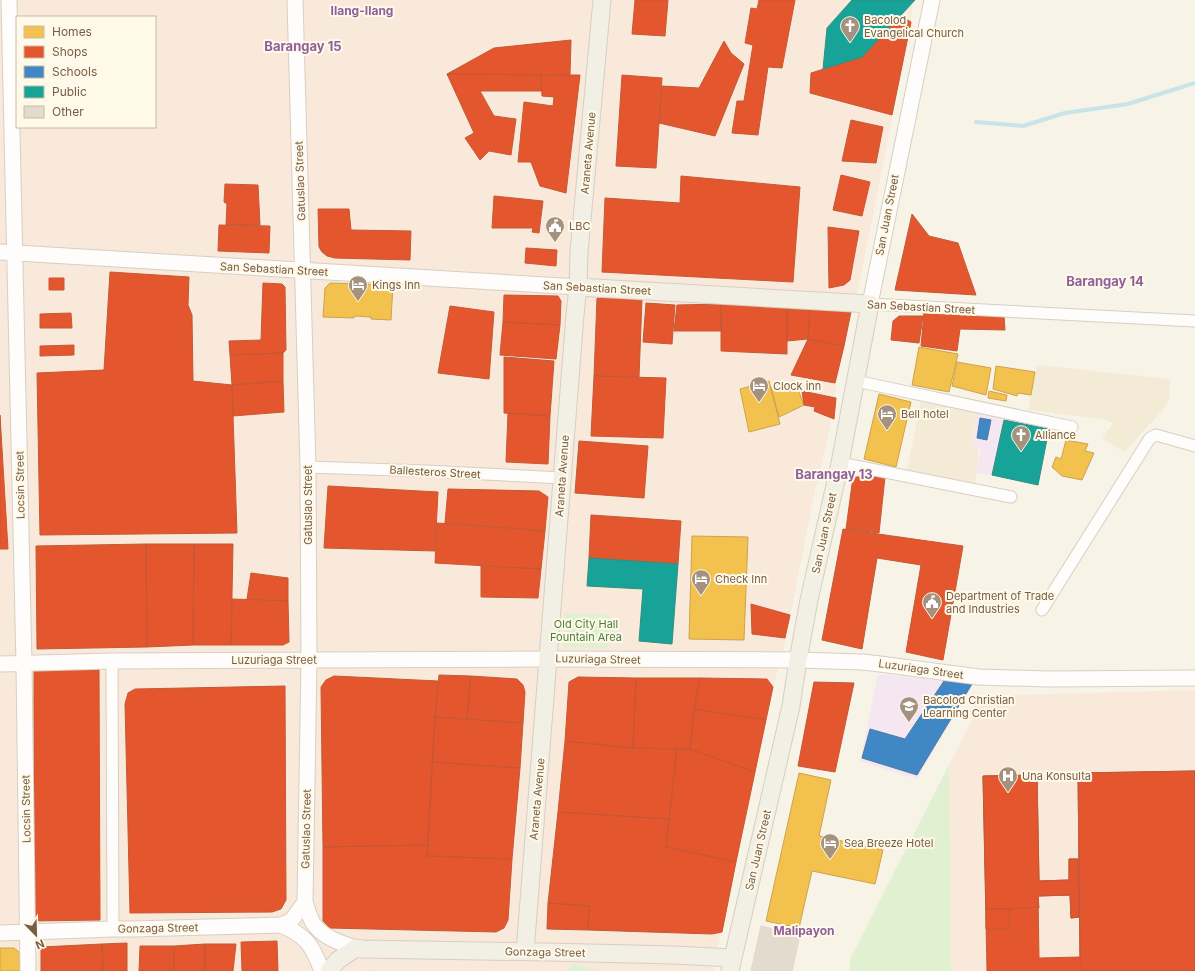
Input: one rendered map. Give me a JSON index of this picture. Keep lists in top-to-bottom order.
{
  "streets": {
    "main road": [
      "Araneta Avenue",
      "San Juan Street",
      "San Sebastian Street",
      "Gonzaga Street"
    ],
    "street": [
      "Gatuslao Street",
      "Ballesteros Street",
      "Locsin Street",
      "Luzuriaga Street"
    ]
  },
  "crossings": [
    ["Araneta Avenue", "San Sebastian Street"],
    ["Araneta Avenue", "Ballesteros Street"],
    ["Araneta Avenue", "Luzuriaga Street"],
    ["Araneta Avenue", "Gonzaga Street"],
    ["Gatuslao Street", "San Sebastian Street"],
    ["Gatuslao Street", "Ballesteros Street"],
    ["Gatuslao Street", "Luzuriaga Street"],
    ["Gatuslao Street", "Gonzaga Street"],
    ["San Juan Street", "San Sebastian Street"],
    ["San Juan Street", "Luzuriaga Street"],
    ["San Juan Street", "Gonzaga Street"],
    ["San Sebastian Street", "Locsin Street"],
    ["Locsin Street", "Luzuriaga Street"],
    ["Locsin Street", "Gonzaga Street"]
  ],
  "districts": [
    "Ilang-Ilang",
    "Barangay 15",
    "Barangay 14",
    "Barangay 13",
    "Malipayon"
  ],
  "parks": ["Old City Hall Fountain Area"],
  "places": {
    "church": ["Bacolod Evangelical Church", "Alliance"],
    "public building": ["LBC", "Department of Trade and Industries"],
    "hotel": [
      "Kings Inn",
      "Clock inn",
      "Bell hotel",
      "Check Inn",
      "Sea Breeze Hotel"
    ],
    "school or university": ["Bacolod Christian Learning Center"],
    "hospital": ["Una Konsulta"]
  },
  "legend": [
    "Homes",
    "Shops",
    "Schools",
    "Public",
    "Other"
  ],
  "north": "bottom right"
}
